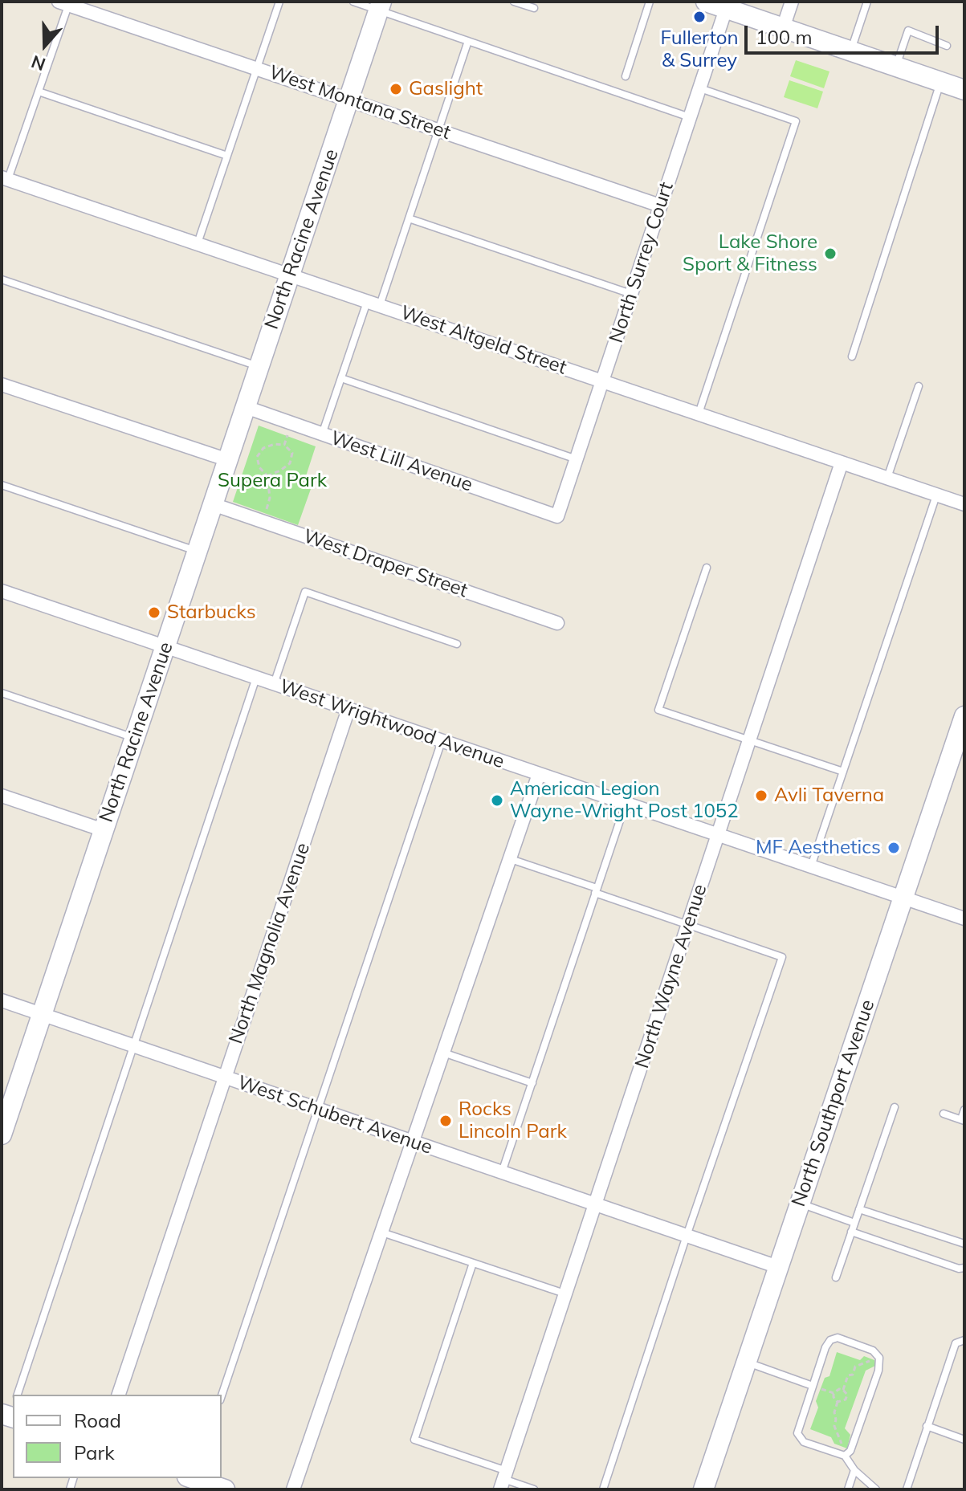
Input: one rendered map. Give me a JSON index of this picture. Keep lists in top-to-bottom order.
{
  "streets": {
    "street": [
      "West Montana Street",
      "North Racine Avenue",
      "North Surrey Court",
      "West Altgeld Street",
      "West Lill Avenue",
      "West Draper Street",
      "West Wrightwood Avenue",
      "North Magnolia Avenue",
      "North Wayne Avenue",
      "North Southport Avenue",
      "West Schubert Avenue"
    ]
  },
  "crossings": [
    ["West Montana Street", "North Racine Avenue"],
    ["West Montana Street", "North Surrey Court"],
    ["North Racine Avenue", "West Altgeld Street"],
    ["North Racine Avenue", "West Lill Avenue"],
    ["North Racine Avenue", "West Draper Street"],
    ["North Racine Avenue", "West Wrightwood Avenue"],
    ["North Racine Avenue", "West Schubert Avenue"],
    ["North Surrey Court", "West Altgeld Street"],
    ["North Surrey Court", "West Lill Avenue"],
    ["West Altgeld Street", "North Wayne Avenue"],
    ["West Wrightwood Avenue", "North Magnolia Avenue"],
    ["West Wrightwood Avenue", "North Wayne Avenue"],
    ["West Wrightwood Avenue", "North Southport Avenue"],
    ["North Magnolia Avenue", "West Schubert Avenue"],
    ["North Wayne Avenue", "West Schubert Avenue"],
    ["North Southport Avenue", "West Schubert Avenue"]
  ],
  "parks": ["Supera Park"],
  "places": [
    "Fullerton & Surrey",
    "Gaslight",
    "Lake Shore Sport & Fitness",
    "Starbucks",
    "Avli Taverna",
    "American Legion Wayne-Wright Post 1052",
    "MF Aesthetics",
    "Rocks Lincoln Park"
  ],
  "legend": ["Road", "Park"],
  "scale_bar": "100 m",
  "north": "bottom"
}
